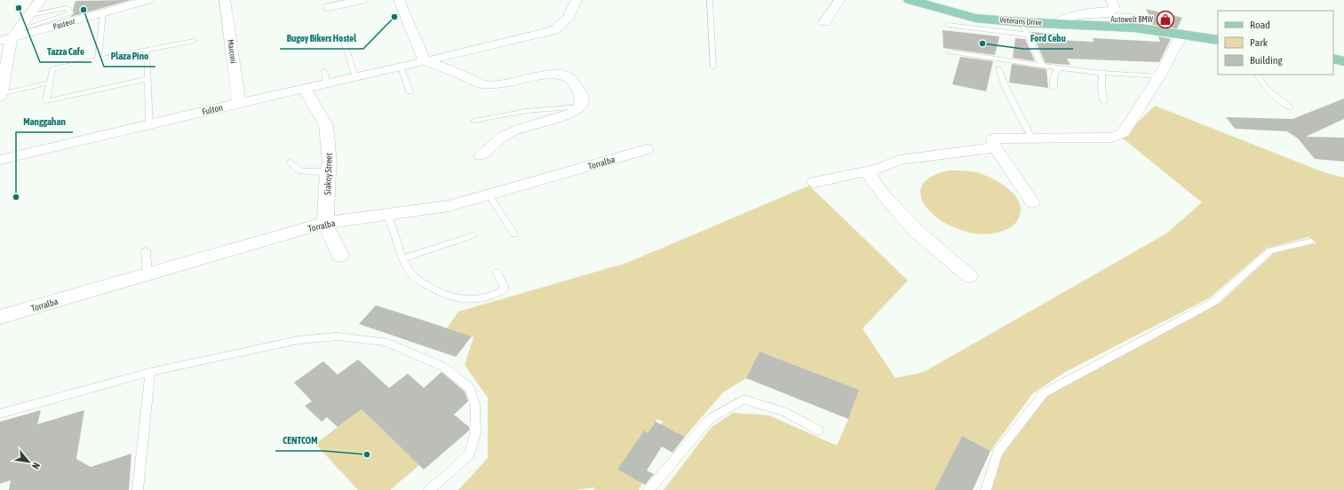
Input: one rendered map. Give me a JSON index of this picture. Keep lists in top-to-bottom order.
{
  "streets": {
    "main road": ["Veterans Drive"],
    "street": [
      "Pasteur",
      "Marconi",
      "Fulton",
      "Torralba",
      "Siakoy Street"
    ]
  },
  "crossings": [
    ["Marconi", "Fulton"],
    ["Fulton", "Siakoy Street"],
    ["Torralba", "Siakoy Street"]
  ],
  "places": {
    "other": [
      "Tazza Cafe",
      "Plaza Pino",
      "Bugoy Bikers Hostel",
      "Ford Cebu",
      "Manggahan",
      "CENTCOM"
    ],
    "shop": ["Autowelt BMW"]
  },
  "legend": ["Road", "Park", "Building"],
  "north": "bottom right"
}
